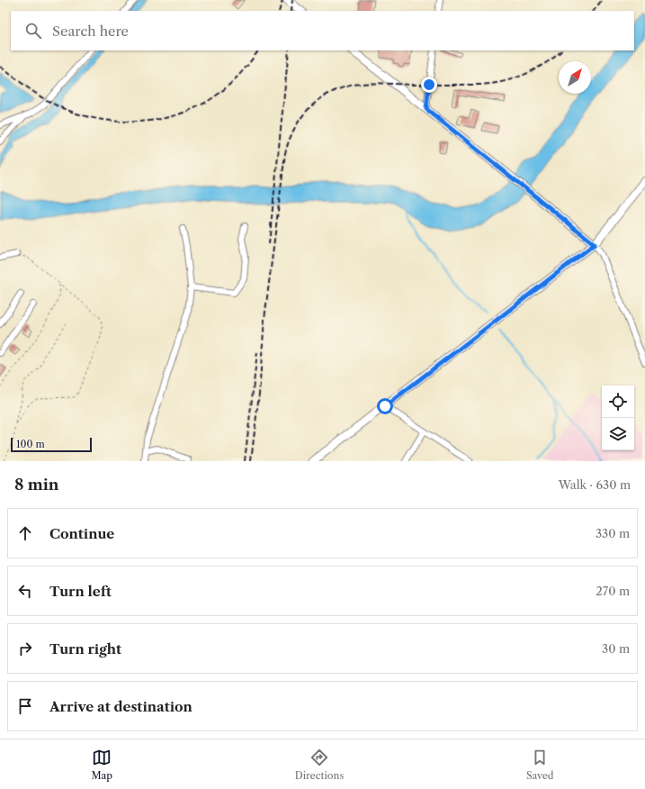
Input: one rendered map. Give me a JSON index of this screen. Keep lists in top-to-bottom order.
{
  "scale_bar": "100 m",
  "north": "top right",
  "page": {
    "search": "Search here",
    "scale": "100 m",
    "heading": ["8 min", "Walk · 630 m"],
    "list": [
      ["Continue", "330 m"],
      ["Turn left", "270 m"],
      ["Turn right", "30 m"],
      "Arrive at destination"
    ],
    "nav": ["Map", "Directions", "Saved"]
  }
}
